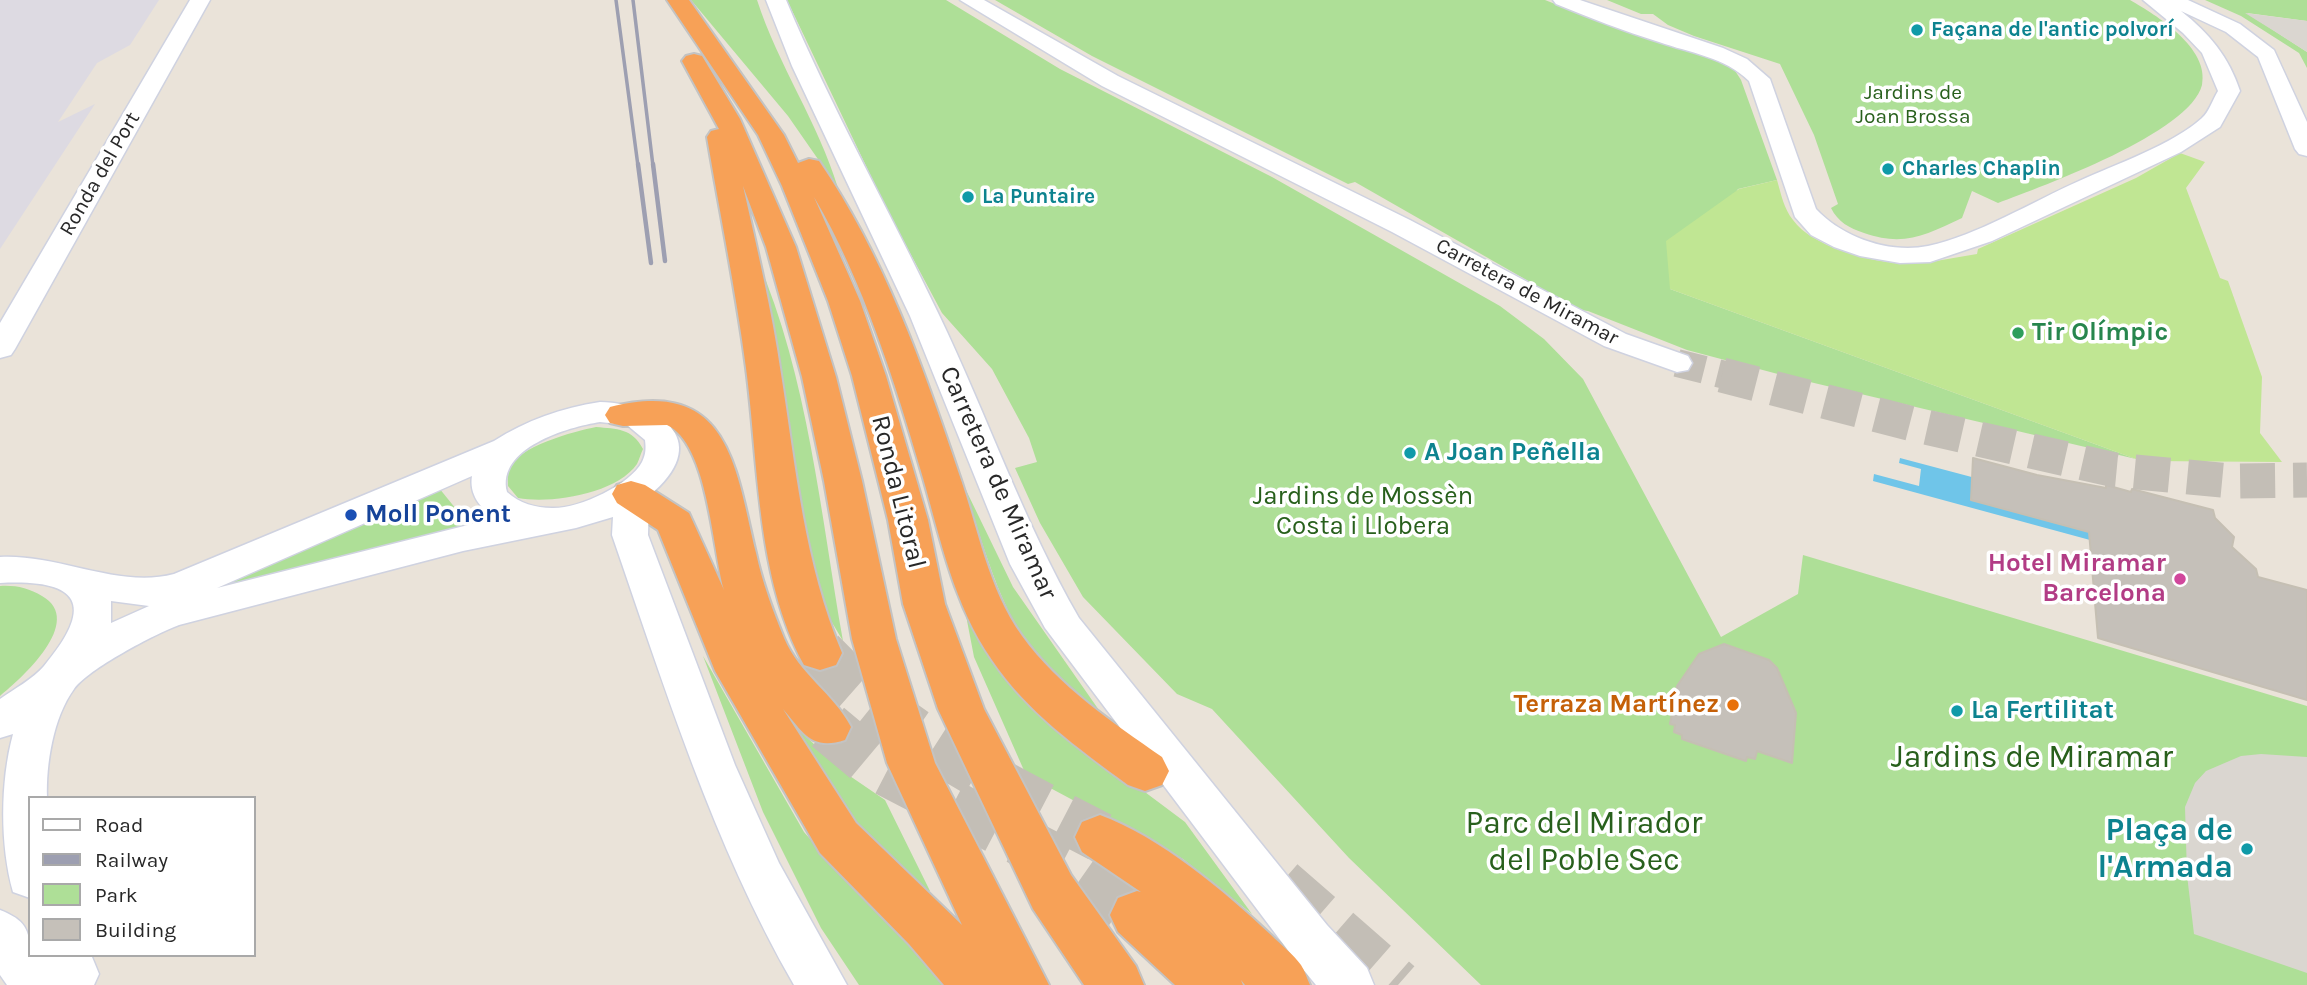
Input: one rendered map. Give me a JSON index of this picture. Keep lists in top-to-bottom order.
{
  "streets": {
    "highway": ["Ronda Litoral"],
    "street": ["Ronda del Port", "Carretera de Miramar"]
  },
  "parks": [
    "Jardins de Joan Brossa",
    "Jardins de Mossèn Costa i Llobera",
    "Jardins de Miramar",
    "Parc del Mirador del Poble Sec"
  ],
  "places": [
    "Façana de l'antic polvorí",
    "Charles Chaplin",
    "La Puntaire",
    "Tir Olímpic",
    "A Joan Peñella",
    "Moll Ponent",
    "Hotel Miramar Barcelona",
    "Terraza Martínez",
    "La Fertilitat",
    "Plaça de l'Armada"
  ],
  "legend": [
    "Road",
    "Railway",
    "Park",
    "Building"
  ]
}
